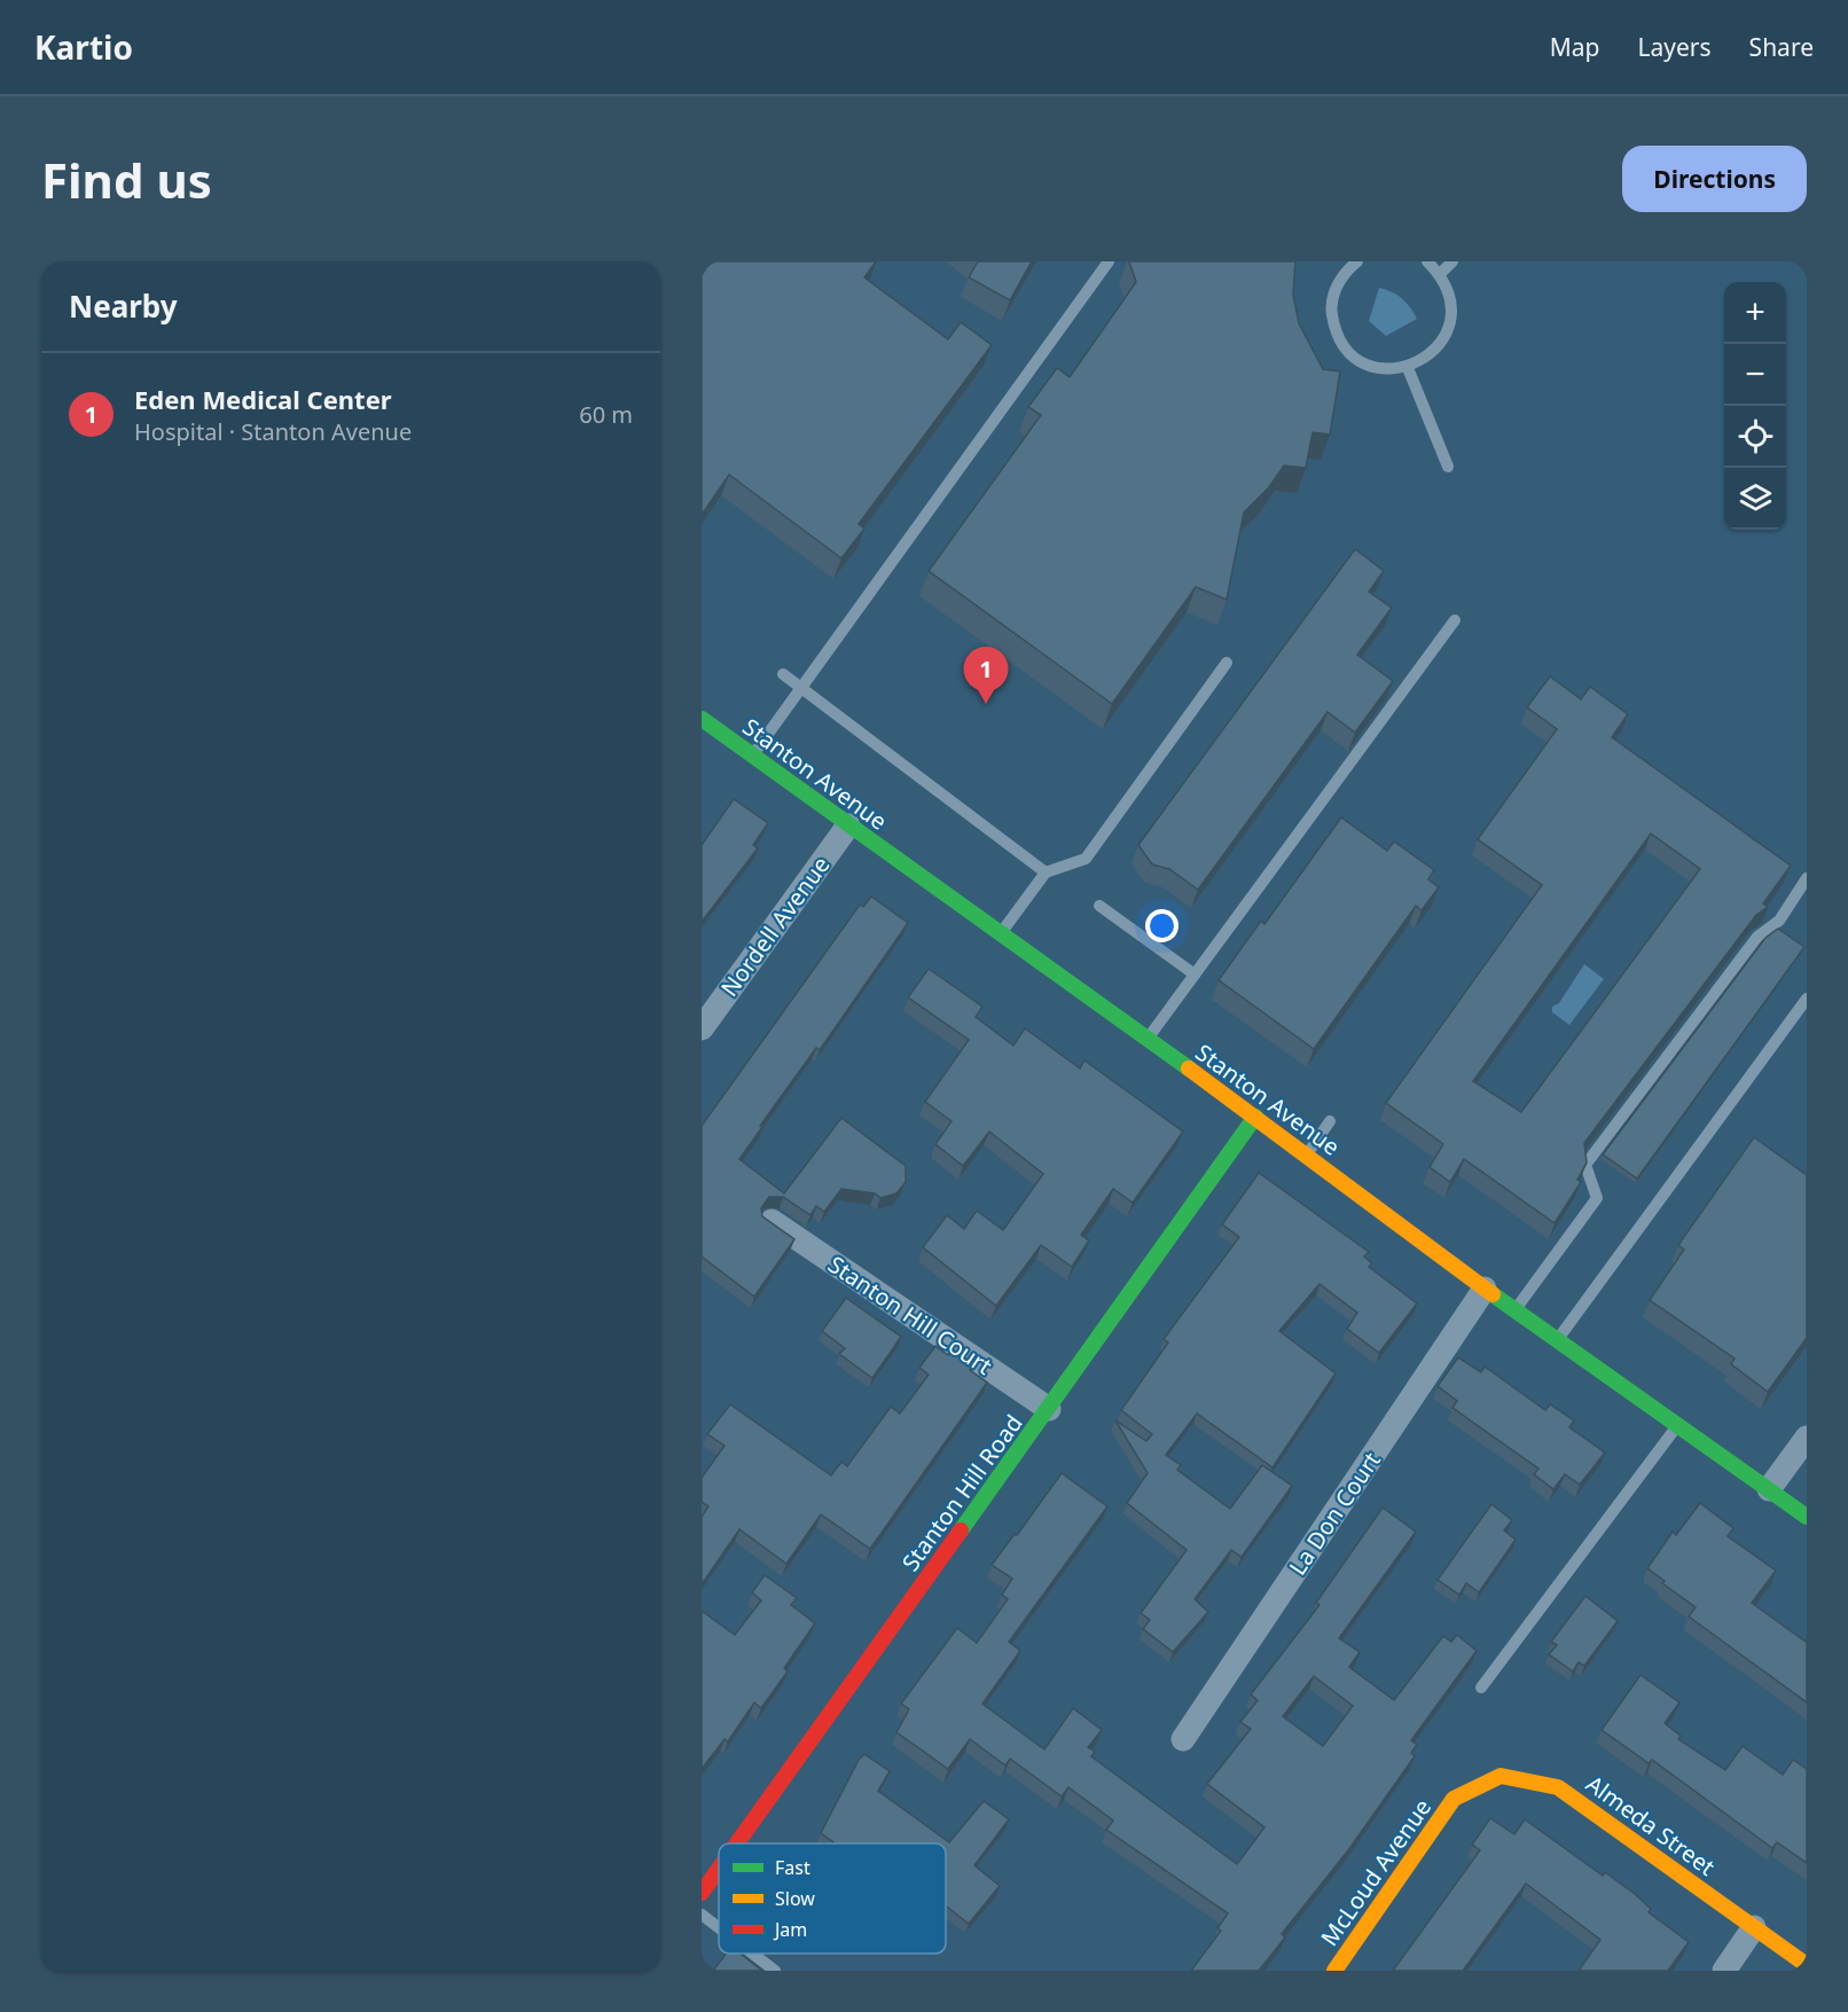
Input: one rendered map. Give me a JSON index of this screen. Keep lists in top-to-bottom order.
{
  "streets": {
    "street": [
      "Stanton Avenue",
      "Nordell Avenue",
      "Stanton Hill Court",
      "Stanton Hill Road",
      "La Don Court",
      "Almeda Street",
      "McLoud Avenue"
    ]
  },
  "crossings": [
    ["Stanton Avenue", "Nordell Avenue"],
    ["Stanton Avenue", "Stanton Hill Road"],
    ["Stanton Avenue", "La Don Court"],
    ["Stanton Hill Court", "Stanton Hill Road"],
    ["Almeda Street", "McLoud Avenue"]
  ],
  "legend": ["Fast", "Slow", "Jam"],
  "page": {
    "header": "Kartio",
    "nav": ["Map", "Layers", "Share"],
    "buttons": "Directions",
    "title": "Find us",
    "heading": "Nearby",
    "map_buttons": ["+", "−"],
    "list": [
      {
        "mark": "1",
        "name": "Eden Medical Center",
        "note": "Hospital · Stanton Avenue",
        "value": "60 m"
      }
    ],
    "pins": "1"
  }
}
